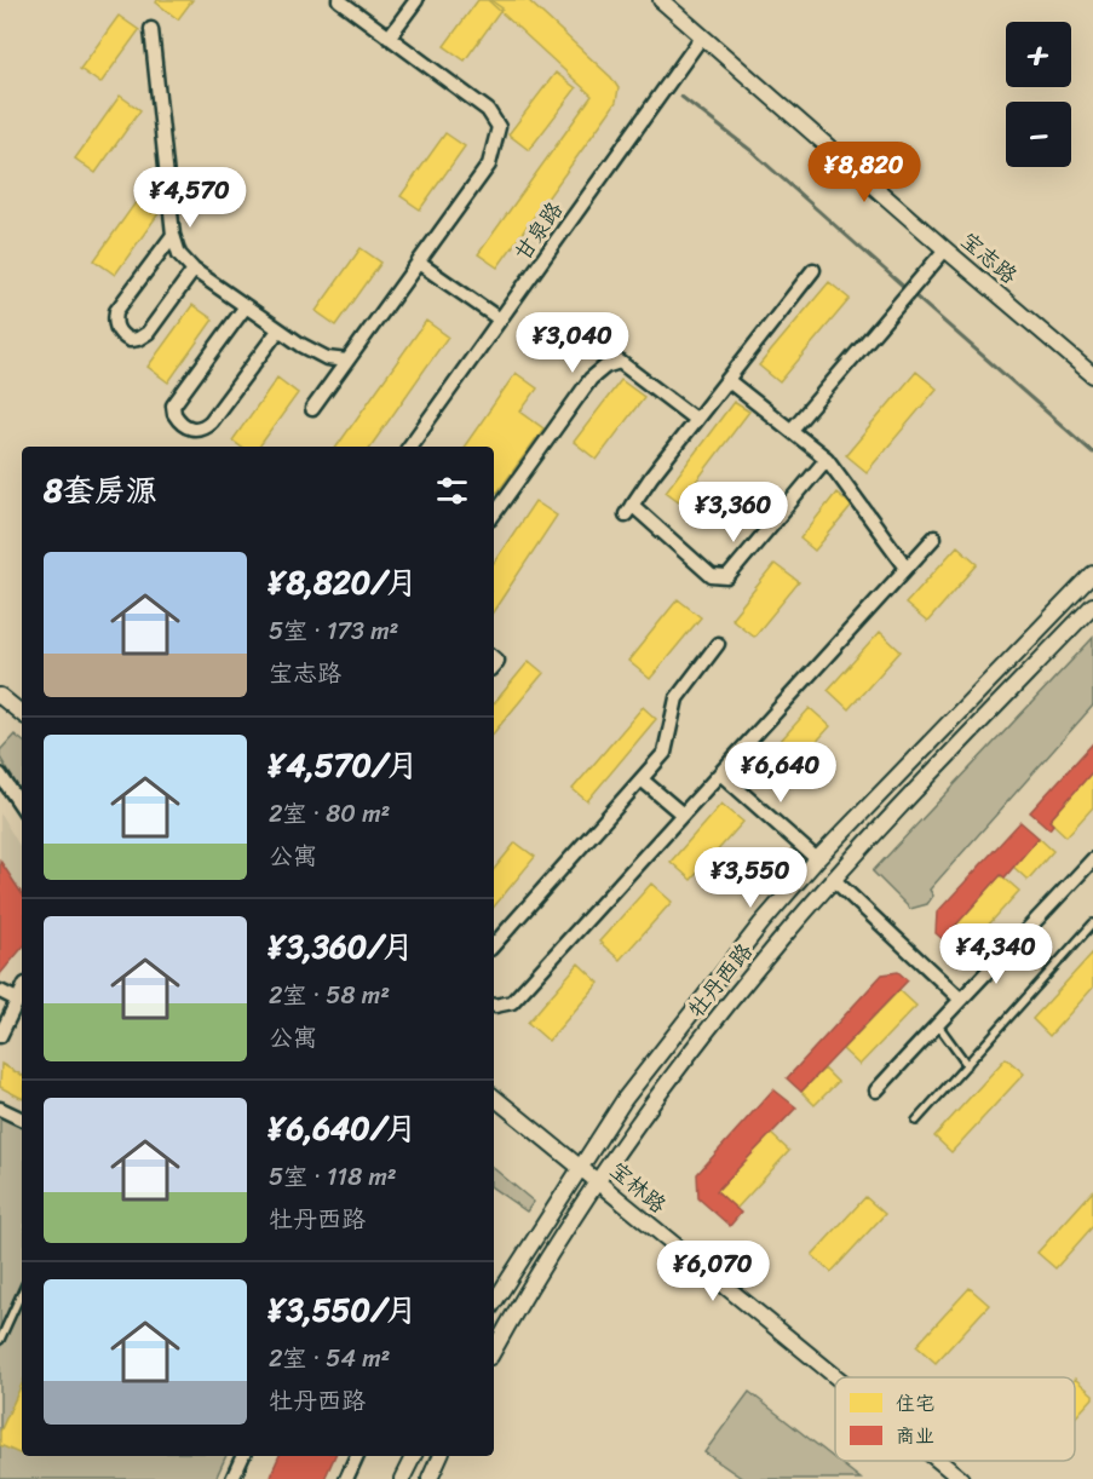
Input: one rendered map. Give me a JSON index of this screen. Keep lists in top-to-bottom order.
{
  "streets": {
    "street": [
      "甘泉路",
      "宝志路",
      "牡丹西路",
      "宝林路"
    ]
  },
  "crossings": [
    ["甘泉路", "宝志路"],
    ["牡丹西路", "宝林路"]
  ],
  "legend": ["住宅", "商业"],
  "page": {
    "map_buttons": ["+", "−"],
    "price": [
      "¥8,820",
      "¥4,570",
      "¥3,040",
      "¥3,360",
      "¥6,640",
      "¥3,550",
      "¥4,340",
      "¥6,070"
    ],
    "heading": "8套房源",
    "list": [
      {
        "name": "¥8,820/月",
        "note": "5室 · 173 m² · 宝志路"
      },
      {
        "name": "¥4,570/月",
        "note": "2室 · 80 m² · 公寓"
      },
      {
        "name": "¥3,360/月",
        "note": "2室 · 58 m² · 公寓"
      },
      {
        "name": "¥6,640/月",
        "note": "5室 · 118 m² · 牡丹西路"
      },
      {
        "name": "¥3,550/月",
        "note": "2室 · 54 m² · 牡丹西路"
      }
    ]
  }
}
